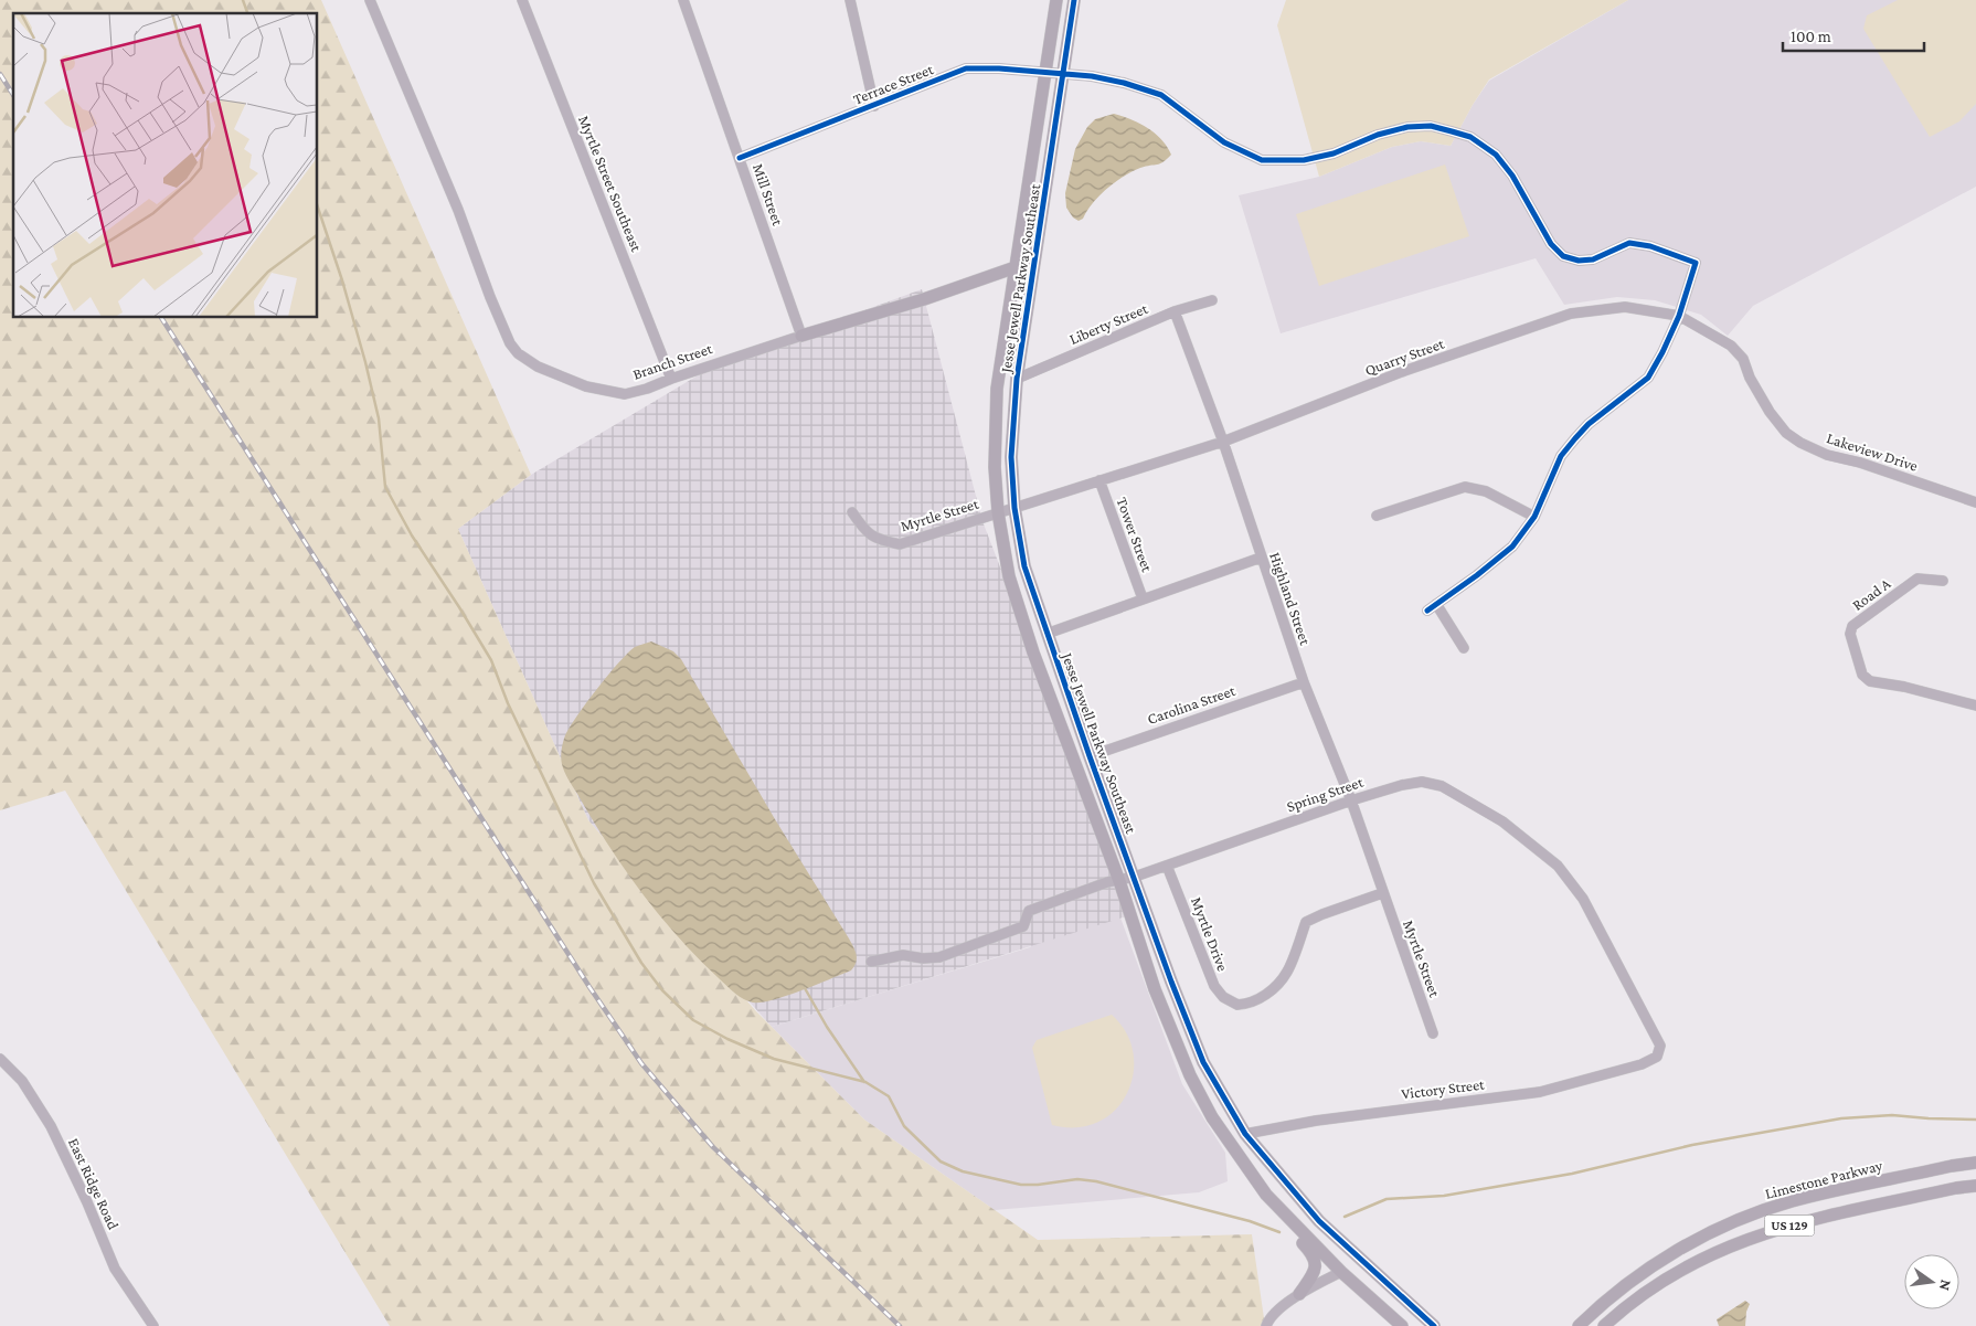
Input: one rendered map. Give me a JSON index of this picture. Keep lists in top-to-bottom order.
{
  "streets": {
    "main road": [
      "Jesse Jewell Parkway Southeast",
      "Branch Street",
      "Limestone Parkway",
      "US 129"
    ],
    "street": [
      "Terrace Street",
      "Myrtle Street Southeast",
      "Mill Street",
      "Liberty Street",
      "Quarry Street",
      "Lakeview Drive",
      "Myrtle Street",
      "Tower Street",
      "Road A",
      "Highland Street",
      "Carolina Street",
      "Spring Street",
      "Myrtle Drive",
      "Victory Street",
      "East Ridge Road"
    ]
  },
  "crossings": [
    ["Terrace Street", "Mill Street"],
    ["Terrace Street", "Jesse Jewell Parkway Southeast"],
    ["Terrace Street", "Quarry Street"],
    ["Myrtle Street Southeast", "Branch Street"],
    ["Mill Street", "Branch Street"],
    ["Jesse Jewell Parkway Southeast", "Liberty Street"],
    ["Jesse Jewell Parkway Southeast", "Quarry Street"],
    ["Jesse Jewell Parkway Southeast", "Branch Street"],
    ["Jesse Jewell Parkway Southeast", "Myrtle Street"],
    ["Jesse Jewell Parkway Southeast", "Carolina Street"],
    ["Jesse Jewell Parkway Southeast", "Spring Street"],
    ["Jesse Jewell Parkway Southeast", "Victory Street"],
    ["Liberty Street", "Highland Street"],
    ["Quarry Street", "Lakeview Drive"],
    ["Quarry Street", "Myrtle Street"],
    ["Quarry Street", "Tower Street"],
    ["Quarry Street", "Highland Street"],
    ["Myrtle Street", "Highland Street"],
    ["Myrtle Street", "Myrtle Drive"],
    ["Highland Street", "Carolina Street"],
    ["Highland Street", "Spring Street"],
    ["Highland Street", "Myrtle Drive"],
    ["Spring Street", "Myrtle Drive"],
    ["Spring Street", "Victory Street"]
  ],
  "scale_bar": "100 m",
  "north": "right"
}
